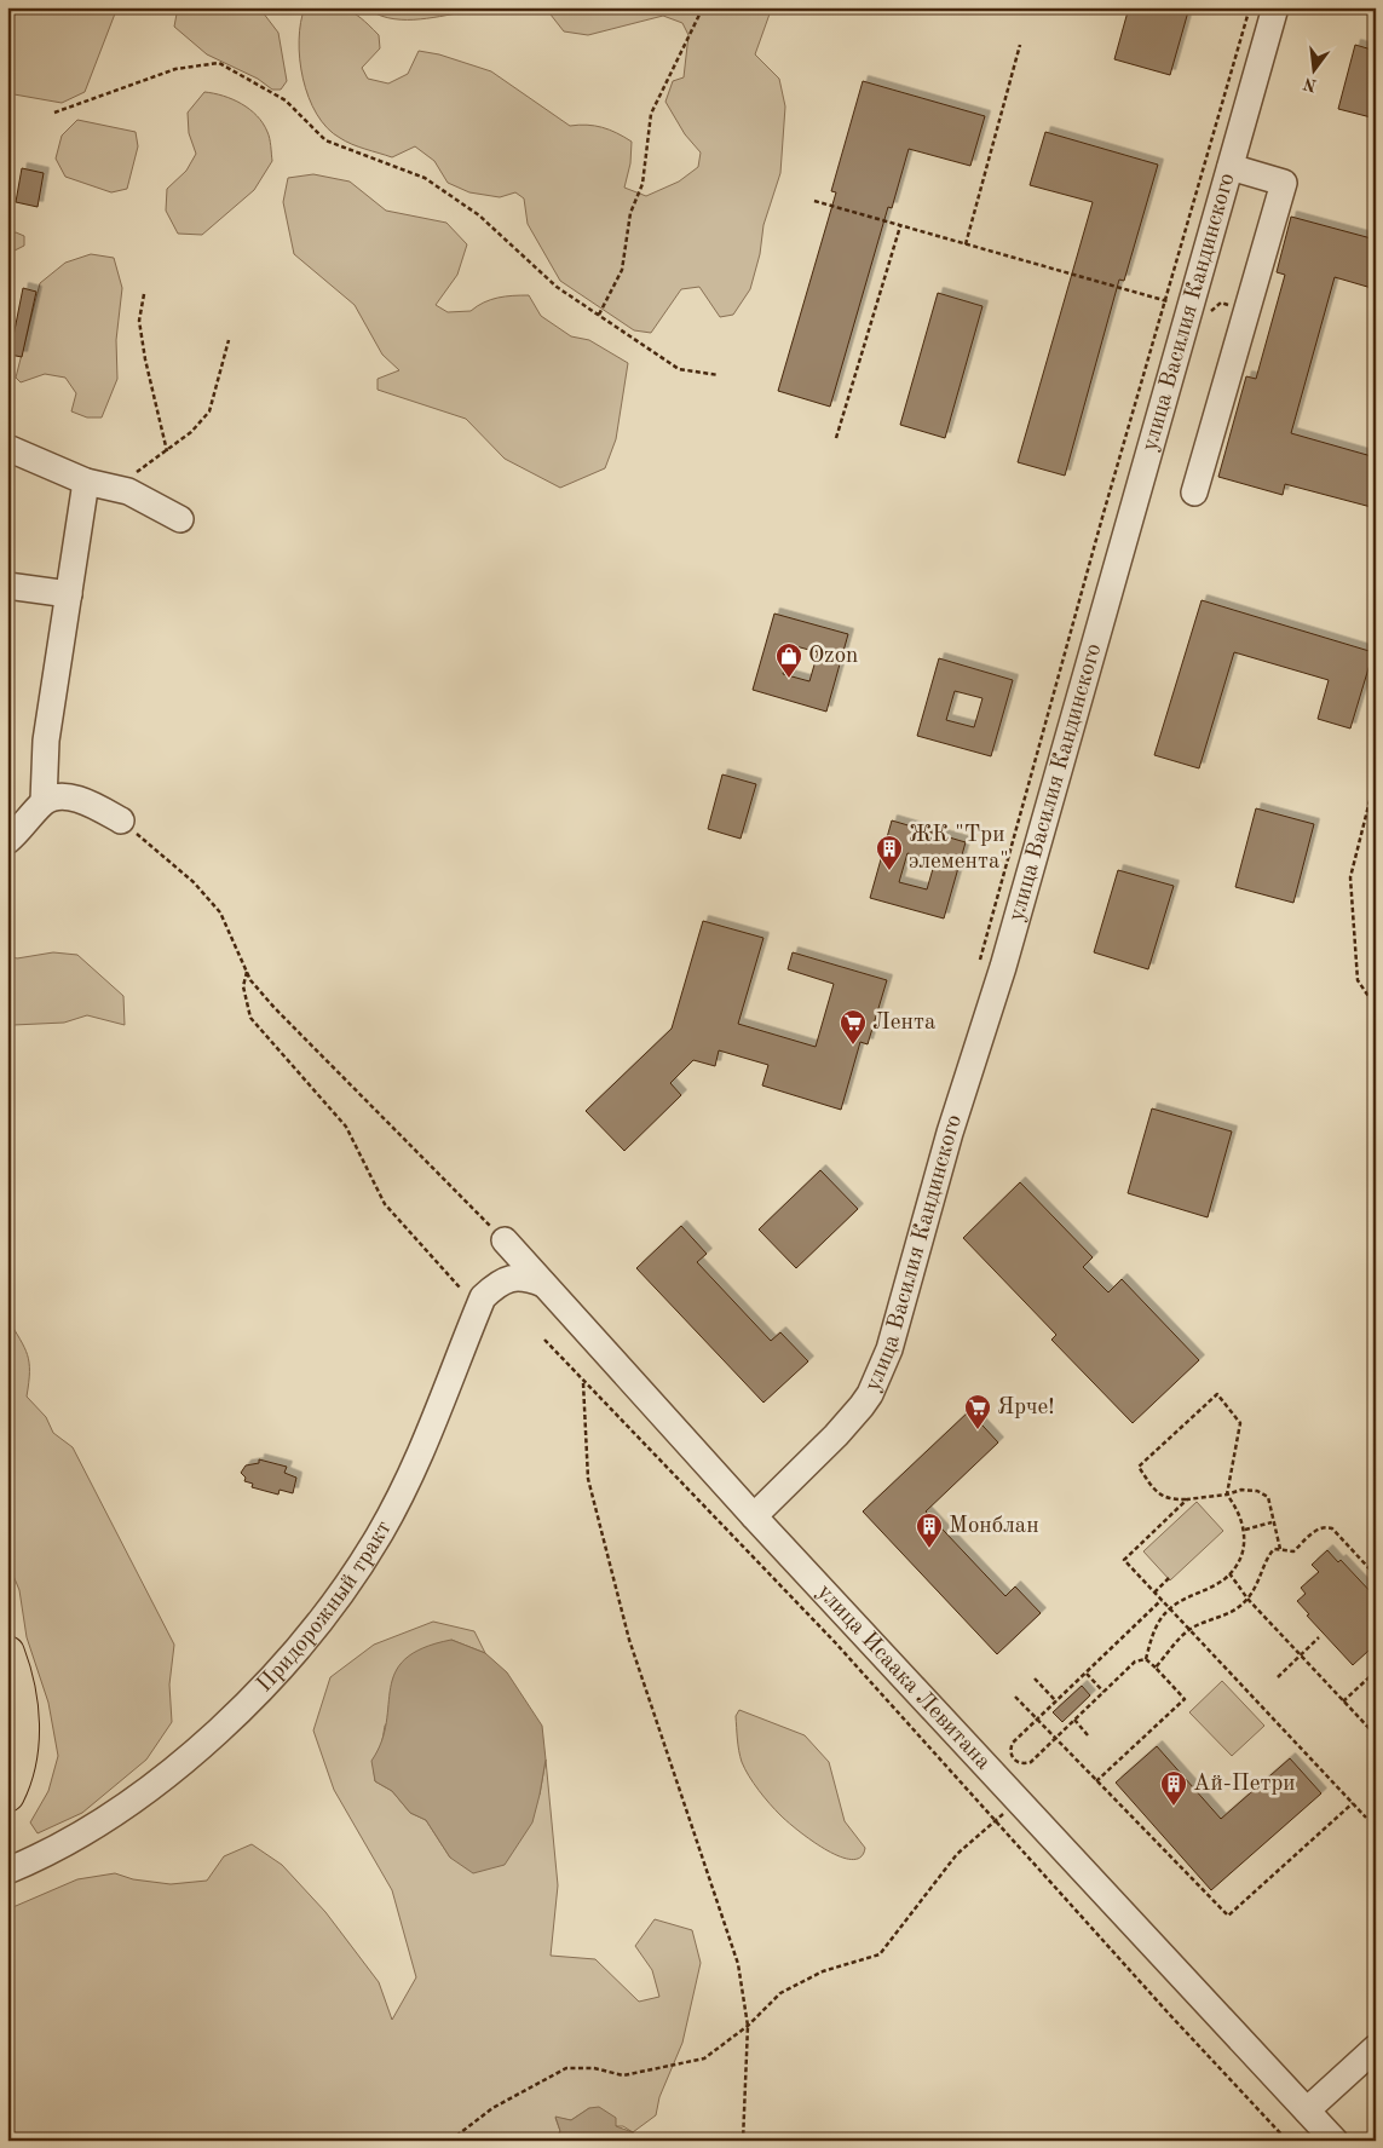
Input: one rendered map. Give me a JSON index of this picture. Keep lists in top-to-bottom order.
{
  "streets": {
    "street": ["улица Василия Кандинского", "Придорожный тракт", "улица Исаака Левитана"]
  },
  "crossings": [
    ["улица Василия Кандинского", "улица Исаака Левитана"],
    ["Придорожный тракт", "улица Исаака Левитана"]
  ],
  "places": {
    "shop": ["Ozon"],
    "building": ["ЖК \"Три элемента\"", "Монблан", "Ай-Петри"],
    "supermarket": ["Лента", "Ярче!"]
  },
  "north": "bottom"
}
